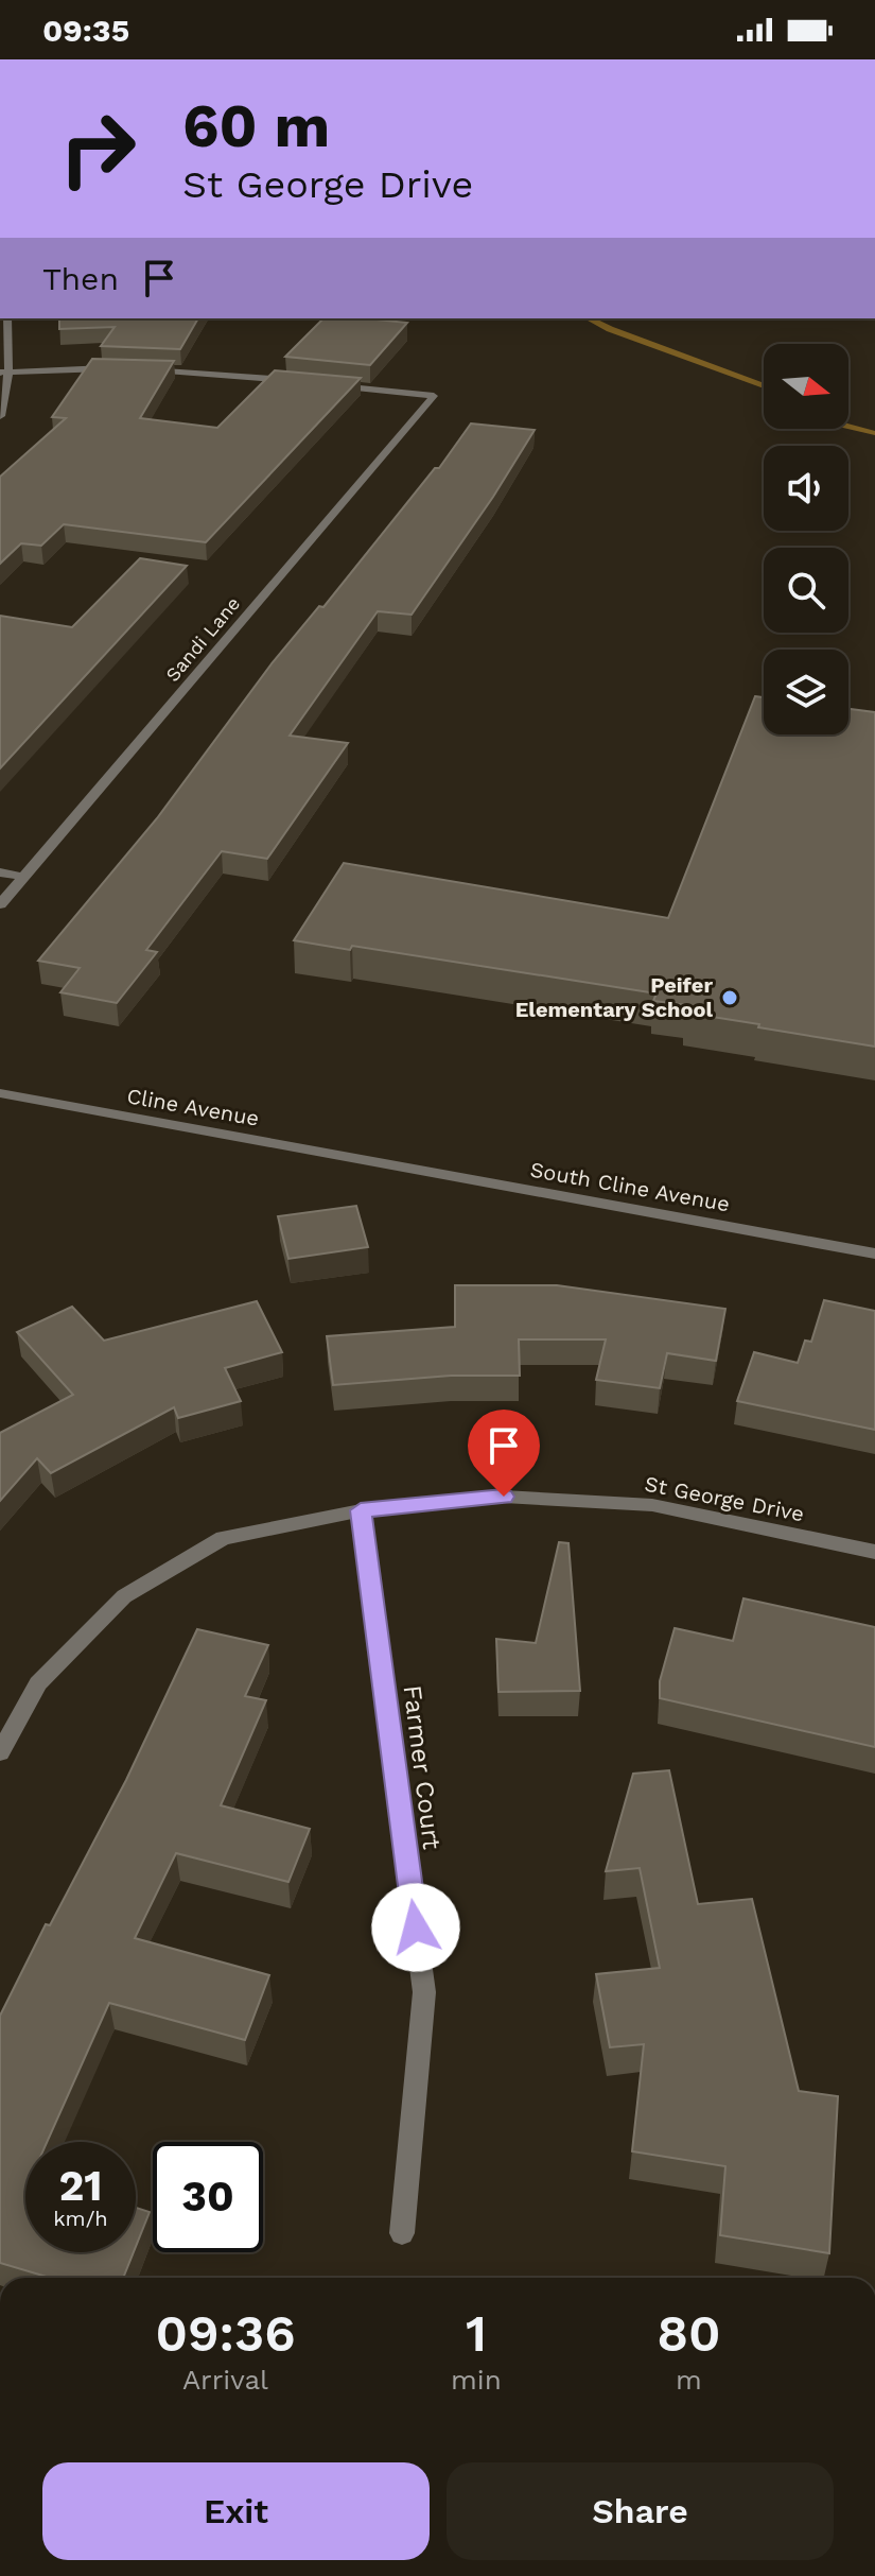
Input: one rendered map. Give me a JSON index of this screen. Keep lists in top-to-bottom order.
{
  "streets": {
    "street": [
      "Sandi Lane",
      "Cline Avenue",
      "South Cline Avenue",
      "St George Drive",
      "Farmer Court"
    ]
  },
  "crossings": [
    ["Cline Avenue", "South Cline Avenue"],
    ["St George Drive", "Farmer Court"]
  ],
  "places": ["Peifer Elementary School"],
  "north": "right",
  "page": {
    "status": "09:35",
    "turn": ["60 m", "St George Drive"],
    "then": "Then",
    "speed": "21 km/h",
    "limit": "30",
    "eta": [
      "09:36",
      "Arrival",
      "1",
      "min",
      "80",
      "m"
    ],
    "buttons": ["Exit", "Share"]
  }
}
